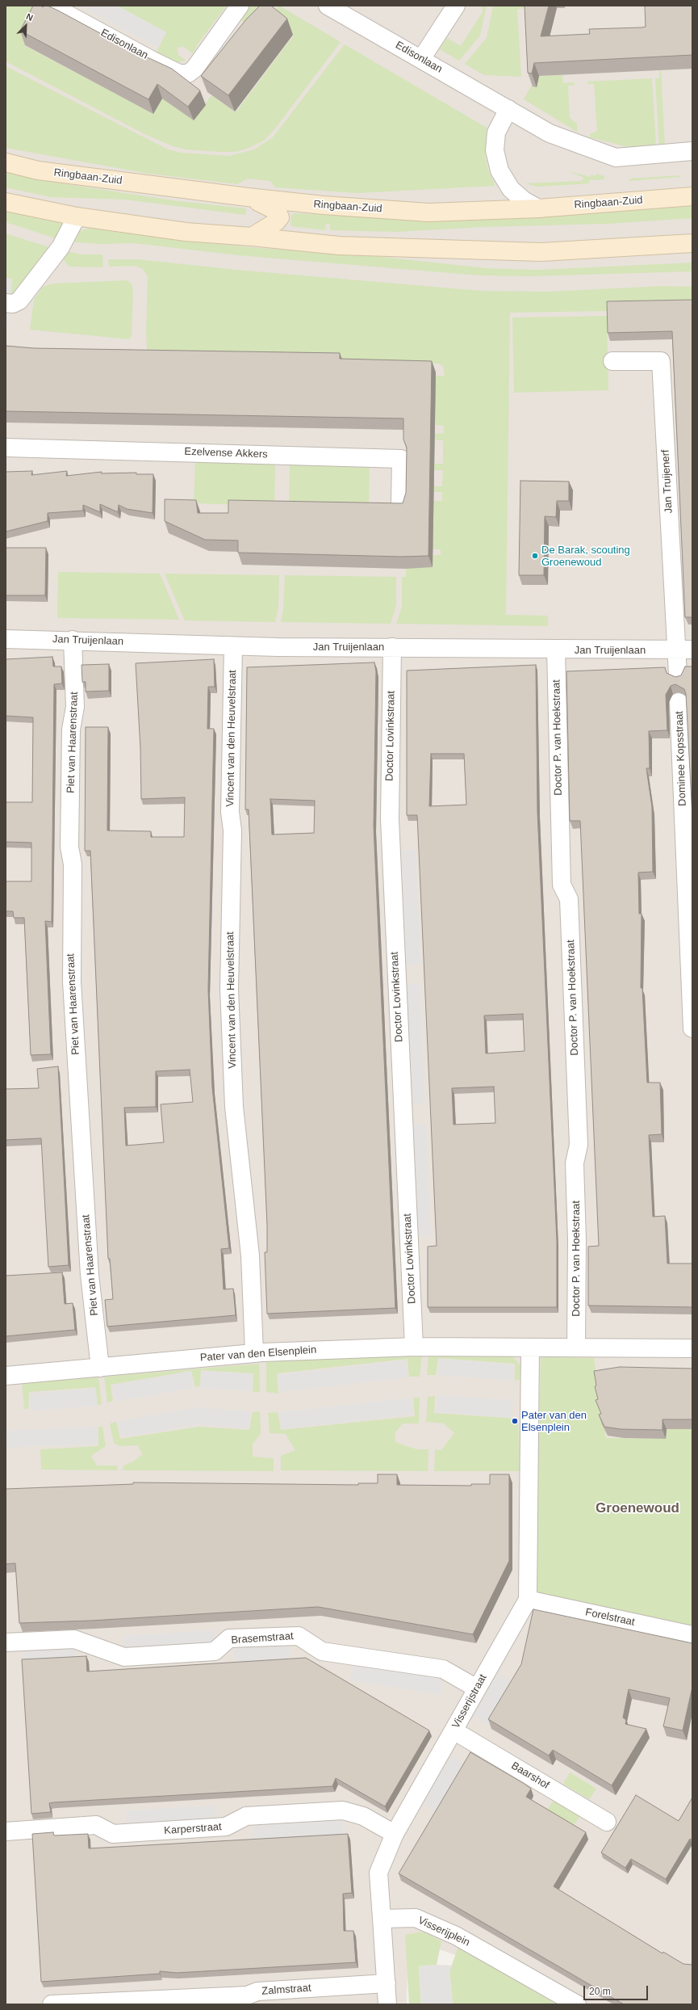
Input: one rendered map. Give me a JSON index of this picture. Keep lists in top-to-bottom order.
{
  "streets": {
    "main road": ["Ringbaan-Zuid"],
    "street": [
      "Edisonlaan",
      "Ezelvense Akkers",
      "Jan Truijenerf",
      "Jan Truijenlaan",
      "Doctor Lovinkstraat",
      "Doctor P. van Hoekstraat",
      "Vincent van den Heuvelstraat",
      "Piet van Haarenstraat",
      "Dominee Kopsstraat",
      "Pater van den Elsenplein",
      "Forelstraat",
      "Brasemstraat",
      "Visserijstraat",
      "Baarshof",
      "Karperstraat",
      "Visserijplein",
      "Zalmstraat"
    ]
  },
  "crossings": [
    ["Jan Truijenerf", "Jan Truijenlaan"],
    ["Jan Truijenlaan", "Doctor Lovinkstraat"],
    ["Jan Truijenlaan", "Doctor P. van Hoekstraat"],
    ["Jan Truijenlaan", "Vincent van den Heuvelstraat"],
    ["Jan Truijenlaan", "Piet van Haarenstraat"],
    ["Doctor Lovinkstraat", "Pater van den Elsenplein"],
    ["Doctor P. van Hoekstraat", "Pater van den Elsenplein"],
    ["Vincent van den Heuvelstraat", "Pater van den Elsenplein"],
    ["Piet van Haarenstraat", "Pater van den Elsenplein"],
    ["Pater van den Elsenplein", "Visserijstraat"],
    ["Forelstraat", "Visserijstraat"],
    ["Brasemstraat", "Visserijstraat"],
    ["Visserijstraat", "Baarshof"],
    ["Visserijstraat", "Karperstraat"],
    ["Visserijstraat", "Visserijplein"]
  ],
  "districts": ["Groenewoud"],
  "places": ["De Barak, scouting Groenewoud", "Pater van den Elsenplein"],
  "scale_bar": "20 m",
  "north": "top right"
}
